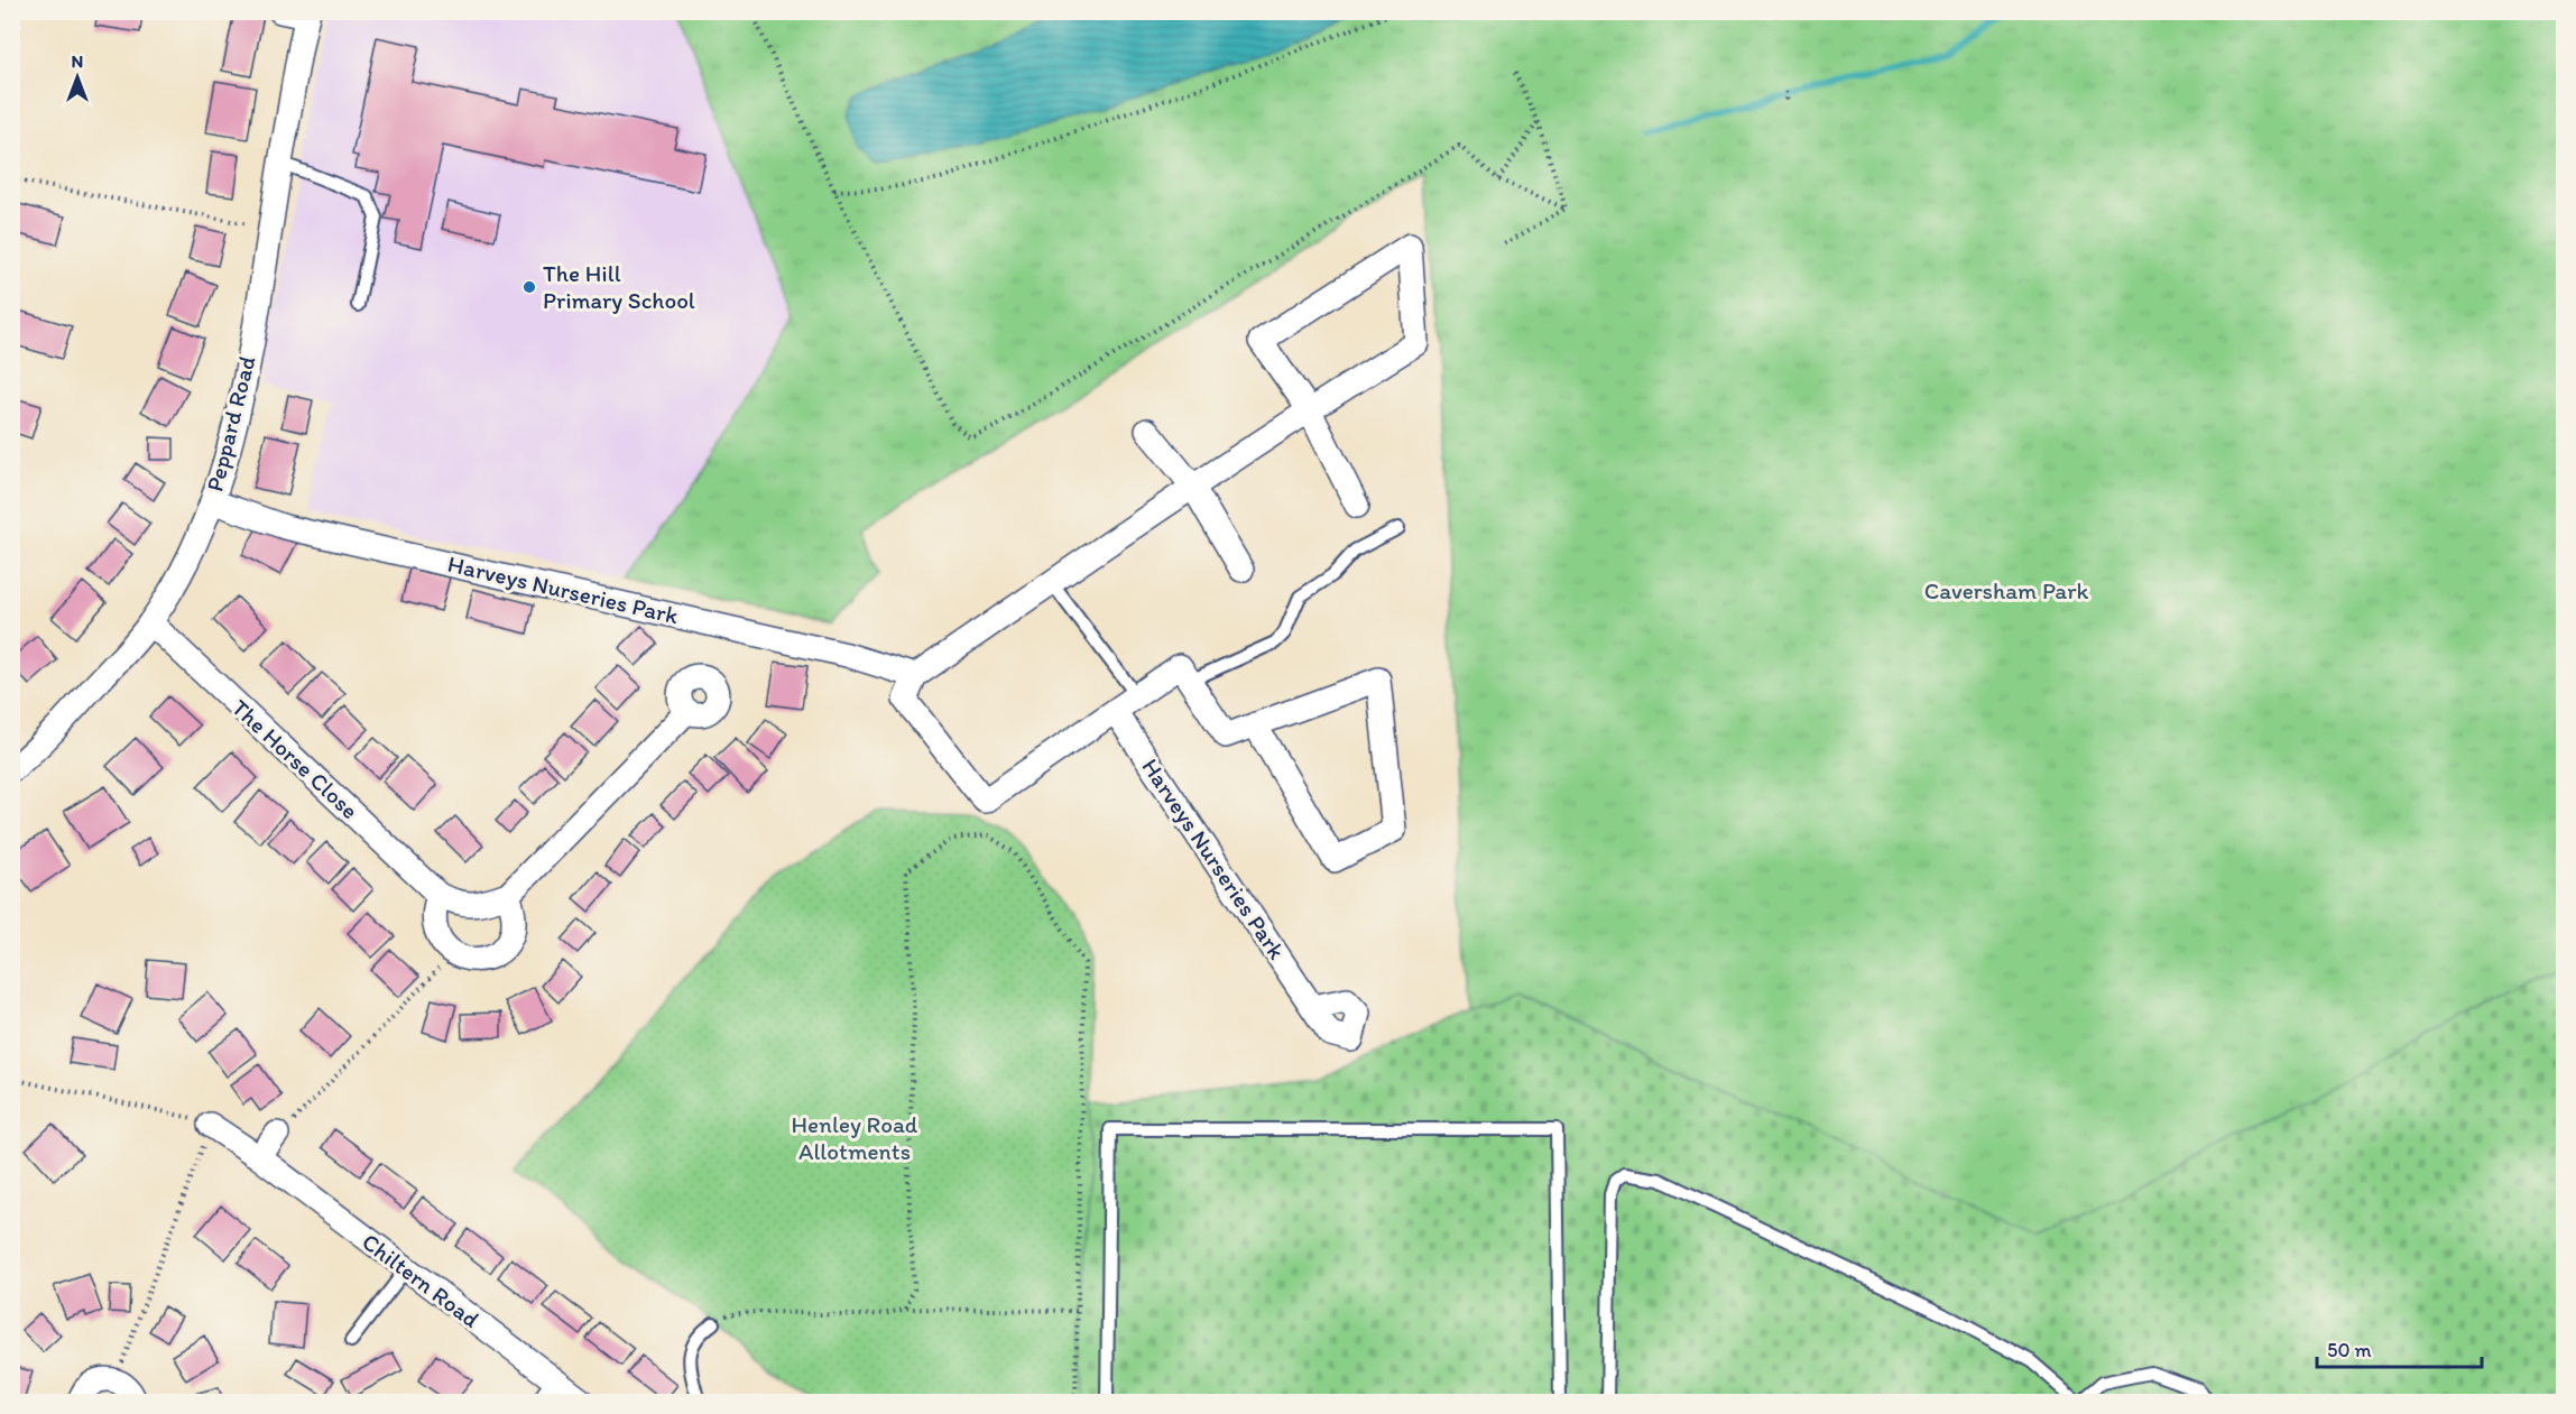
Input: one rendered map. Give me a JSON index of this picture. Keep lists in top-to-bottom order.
{
  "streets": {
    "street": [
      "Peppard Road",
      "Harveys Nurseries Park",
      "The Horse Close",
      "Chiltern Road"
    ]
  },
  "crossings": [
    ["Peppard Road", "Harveys Nurseries Park"],
    ["Peppard Road", "The Horse Close"]
  ],
  "parks": ["Caversham Park", "Henley Road Allotments"],
  "places": ["The Hill Primary School"],
  "scale_bar": "50 m",
  "north": "top"
}
